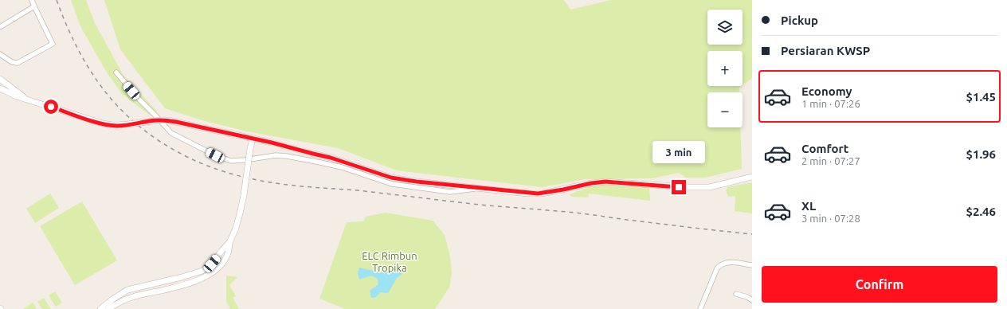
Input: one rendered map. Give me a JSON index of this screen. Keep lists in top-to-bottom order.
{
  "parks": ["ELC Rimbun Tropika"],
  "page": {
    "banner": ["Pickup", "Persiaran KWSP"],
    "map_buttons": ["+", "−"],
    "list": [
      {
        "name": "Economy",
        "note": "1 min · 07:26",
        "value": "$1.45"
      },
      {
        "name": "Comfort",
        "note": "2 min · 07:27",
        "value": "$1.96"
      },
      {
        "name": "XL",
        "note": "3 min · 07:28",
        "value": "$2.46"
      }
    ],
    "bubble": "3 min",
    "buttons": "Confirm"
  }
}
